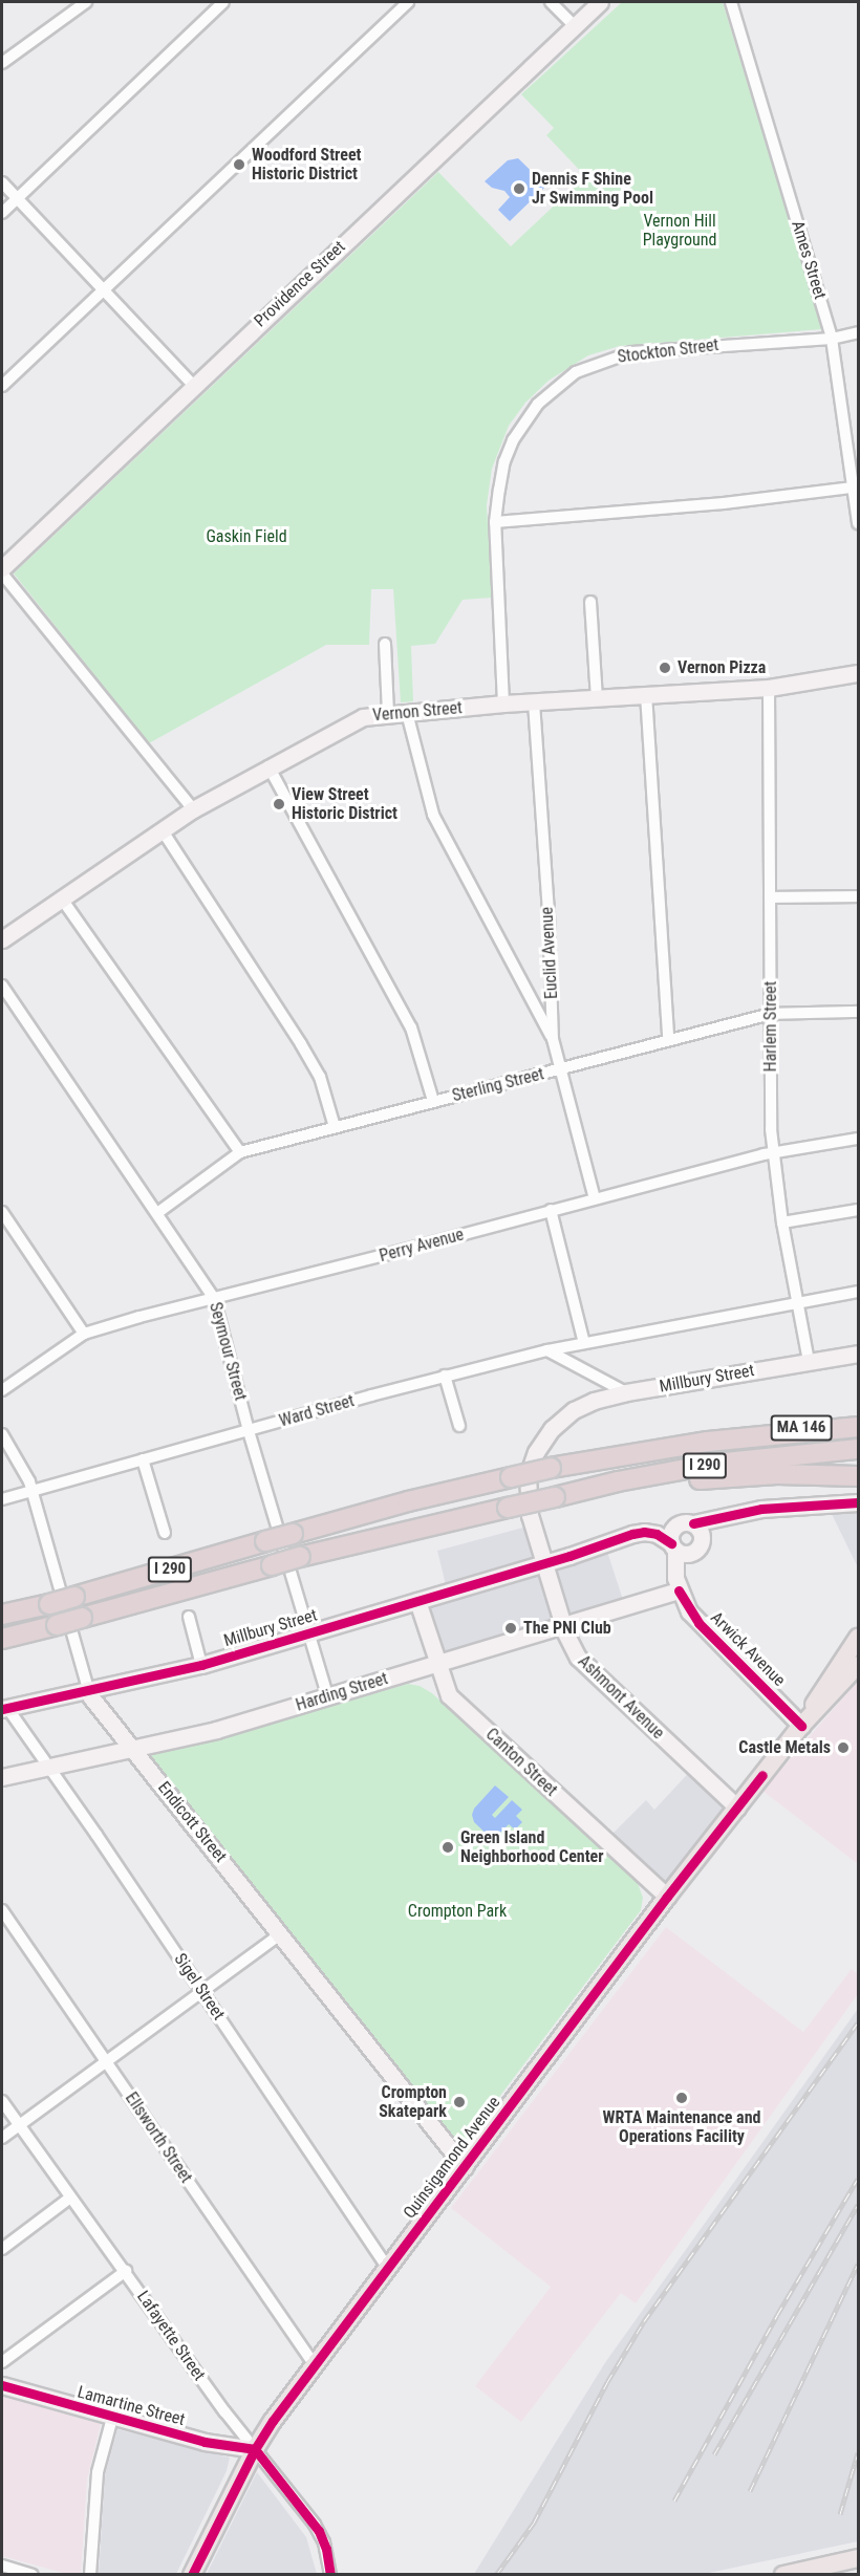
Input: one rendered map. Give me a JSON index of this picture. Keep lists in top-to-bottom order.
{
  "streets": {
    "highway": ["MA 146", "I 290"],
    "main road": [
      "Providence Street",
      "Vernon Street",
      "Millbury Street",
      "Arwick Avenue",
      "Harding Street",
      "Ashmont Avenue",
      "Canton Street",
      "Endicott Street",
      "Quinsigamond Avenue",
      "Lamartine Street"
    ],
    "street": [
      "Ames Street",
      "Stockton Street",
      "Euclid Avenue",
      "Harlem Street",
      "Sterling Street",
      "Perry Avenue",
      "Seymour Street",
      "Ward Street",
      "Sigel Street",
      "Ellsworth Street",
      "Lafayette Street"
    ]
  },
  "crossings": [
    ["Ames Street", "Stockton Street"],
    ["Stockton Street", "Vernon Street"],
    ["Vernon Street", "Euclid Avenue"],
    ["Vernon Street", "Harlem Street"],
    ["Euclid Avenue", "Sterling Street"],
    ["Euclid Avenue", "Perry Avenue"],
    ["Harlem Street", "Sterling Street"],
    ["Harlem Street", "Perry Avenue"],
    ["Harlem Street", "Millbury Street"],
    ["Harlem Street", "Ward Street"],
    ["Sterling Street", "Seymour Street"],
    ["Perry Avenue", "Seymour Street"],
    ["Seymour Street", "Millbury Street"],
    ["Seymour Street", "Ward Street"],
    ["Seymour Street", "Harding Street"],
    ["Millbury Street", "Ashmont Avenue"],
    ["Millbury Street", "Canton Street"],
    ["Millbury Street", "Endicott Street"],
    ["Millbury Street", "Sigel Street"],
    ["Ward Street", "Endicott Street"],
    ["MA 146", "I 290"],
    ["Arwick Avenue", "Harding Street"],
    ["Arwick Avenue", "Quinsigamond Avenue"],
    ["Harding Street", "Ashmont Avenue"],
    ["Harding Street", "Canton Street"],
    ["Harding Street", "Endicott Street"],
    ["Harding Street", "Sigel Street"],
    ["Ashmont Avenue", "Quinsigamond Avenue"],
    ["Canton Street", "Quinsigamond Avenue"],
    ["Endicott Street", "Quinsigamond Avenue"],
    ["Sigel Street", "Quinsigamond Avenue"],
    ["Ellsworth Street", "Quinsigamond Avenue"],
    ["Quinsigamond Avenue", "Lafayette Street"],
    ["Quinsigamond Avenue", "Lamartine Street"],
    ["Lafayette Street", "Lamartine Street"]
  ],
  "parks": ["Vernon Hill Playground", "Gaskin Field", "Crompton Park"],
  "places": [
    "Woodford Street Historic District",
    "Dennis F Shine Jr Swimming Pool",
    "Vernon Pizza",
    "View Street Historic District",
    "The PNI Club",
    "Castle Metals",
    "Green Island Neighborhood Center",
    "WRTA Maintenance and Operations Facility",
    "Crompton Skatepark"
  ]
}
